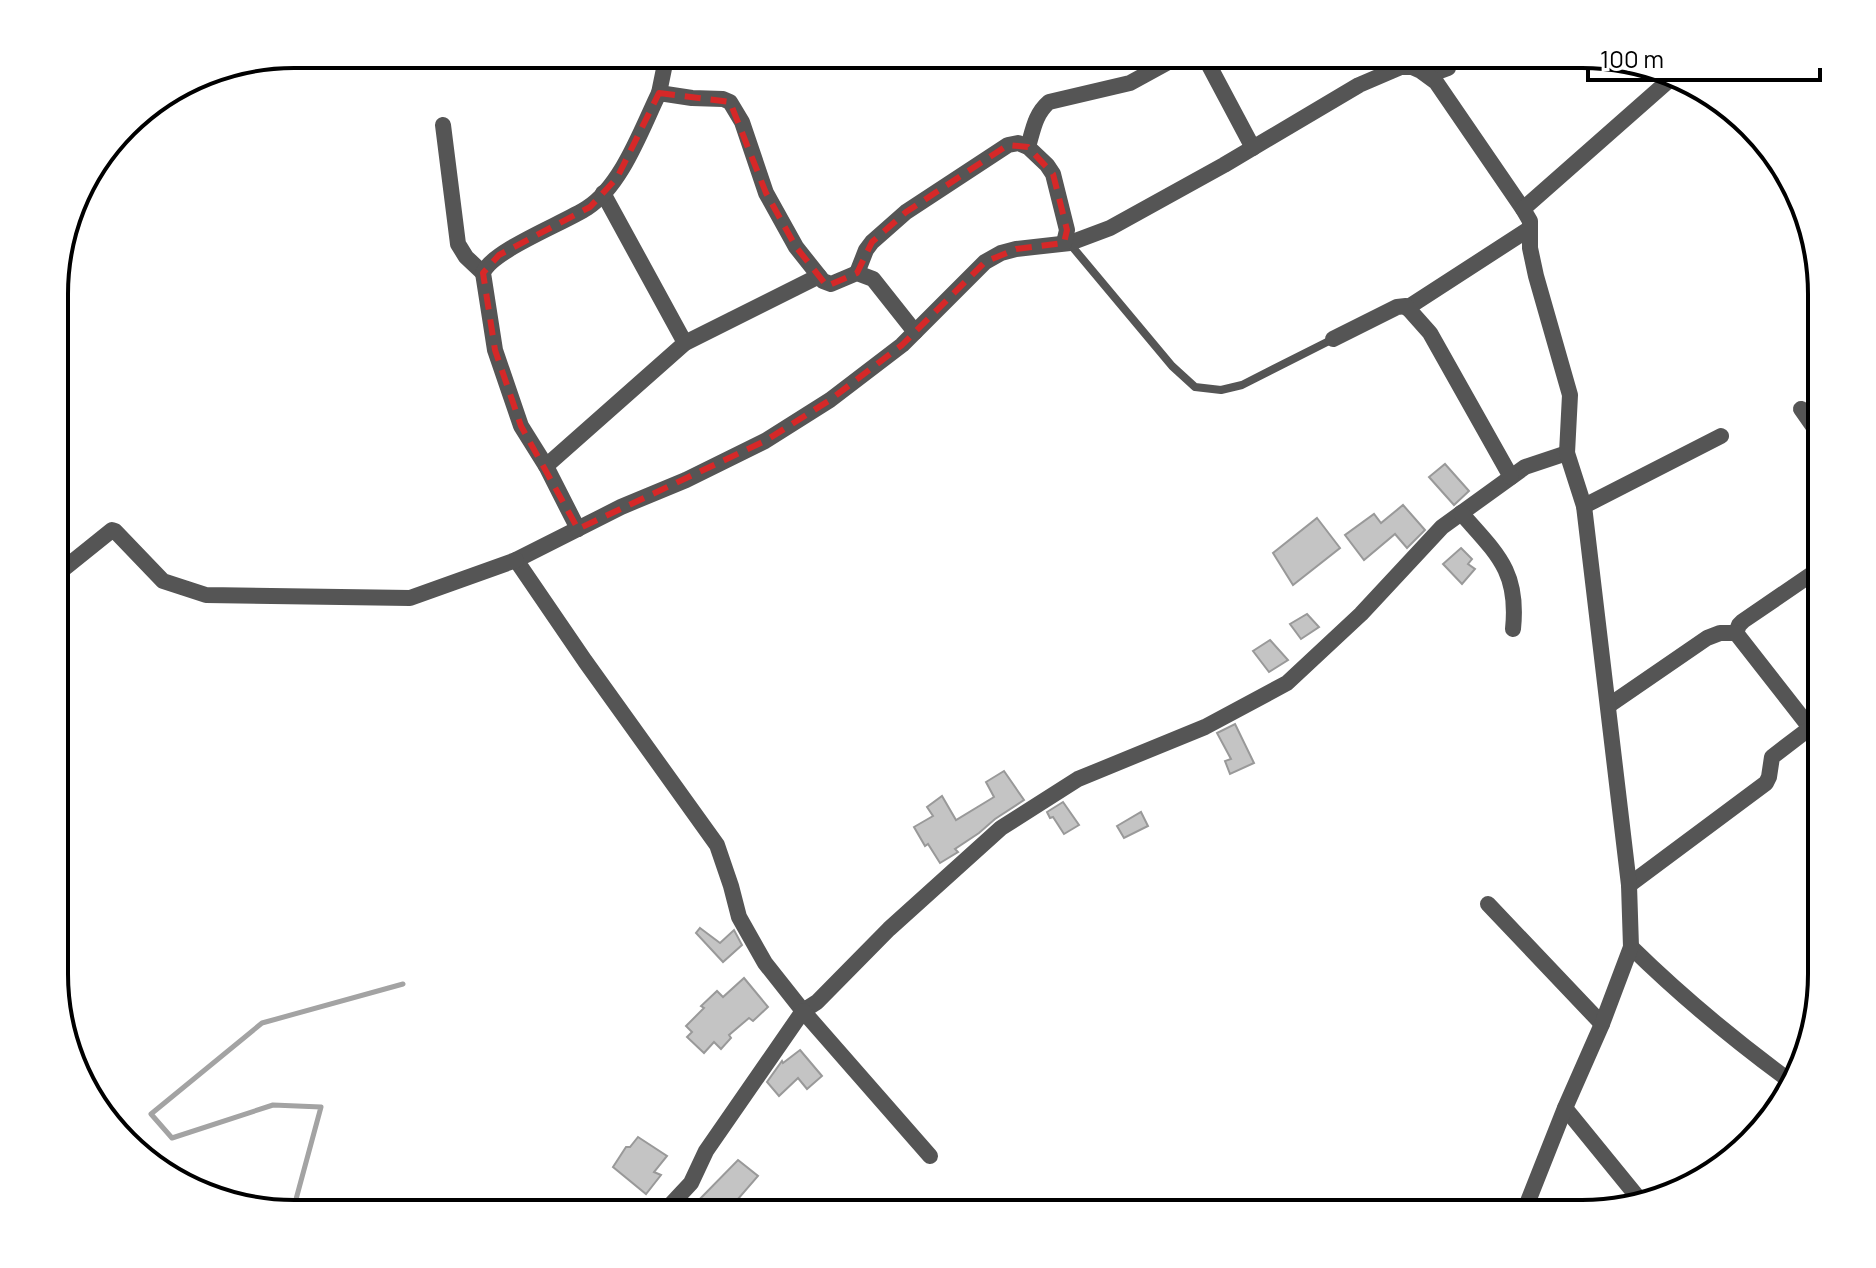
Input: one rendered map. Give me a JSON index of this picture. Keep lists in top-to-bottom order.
{
  "scale_bar": "100 m"
}
